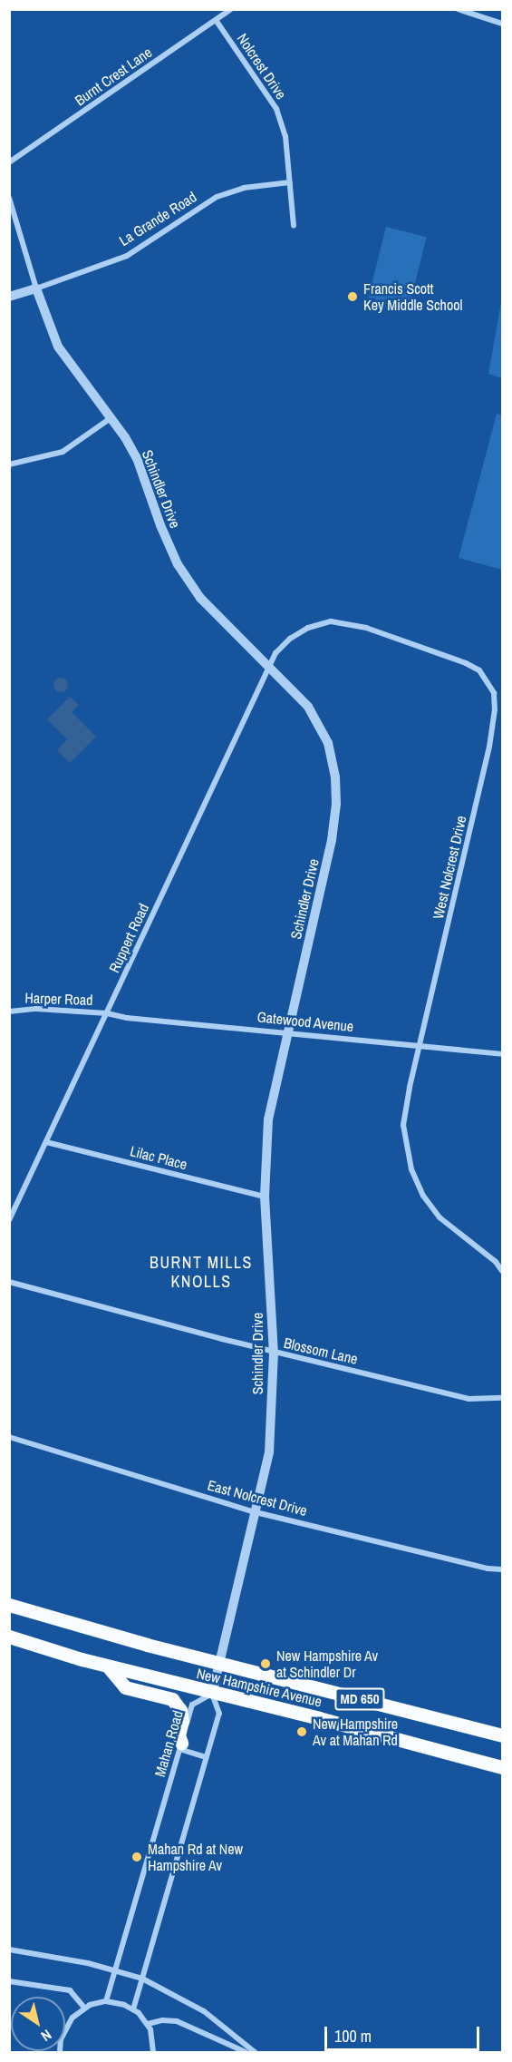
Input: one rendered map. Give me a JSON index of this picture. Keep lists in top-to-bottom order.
{
  "streets": {
    "main road": ["New Hampshire Avenue", "MD 650"],
    "street": [
      "Nolcrest Drive",
      "Burnt Crest Lane",
      "La Grande Road",
      "Schindler Drive",
      "West Nolcrest Drive",
      "Ruppert Road",
      "Harper Road",
      "Gatewood Avenue",
      "Lilac Place",
      "Blossom Lane",
      "East Nolcrest Drive",
      "Mahan Road"
    ]
  },
  "crossings": [
    ["Nolcrest Drive", "Burnt Crest Lane"],
    ["Nolcrest Drive", "La Grande Road"],
    ["La Grande Road", "Schindler Drive"],
    ["Schindler Drive", "West Nolcrest Drive"],
    ["Schindler Drive", "Ruppert Road"],
    ["Schindler Drive", "Gatewood Avenue"],
    ["Schindler Drive", "Lilac Place"],
    ["Schindler Drive", "Blossom Lane"],
    ["Schindler Drive", "East Nolcrest Drive"],
    ["Schindler Drive", "New Hampshire Avenue"],
    ["Schindler Drive", "Mahan Road"],
    ["West Nolcrest Drive", "Ruppert Road"],
    ["West Nolcrest Drive", "Gatewood Avenue"],
    ["Ruppert Road", "Harper Road"],
    ["Ruppert Road", "Gatewood Avenue"],
    ["Ruppert Road", "Lilac Place"],
    ["Harper Road", "Gatewood Avenue"],
    ["New Hampshire Avenue", "Mahan Road"]
  ],
  "districts": ["BURNT MILLS KNOLLS"],
  "places": [
    "Francis Scott Key Middle School",
    "New Hampshire Av at Schindler Dr",
    "New Hampshire Av at Mahan Rd",
    "Mahan Rd at New Hampshire Av"
  ],
  "scale_bar": "100 m",
  "north": "bottom right"
}
